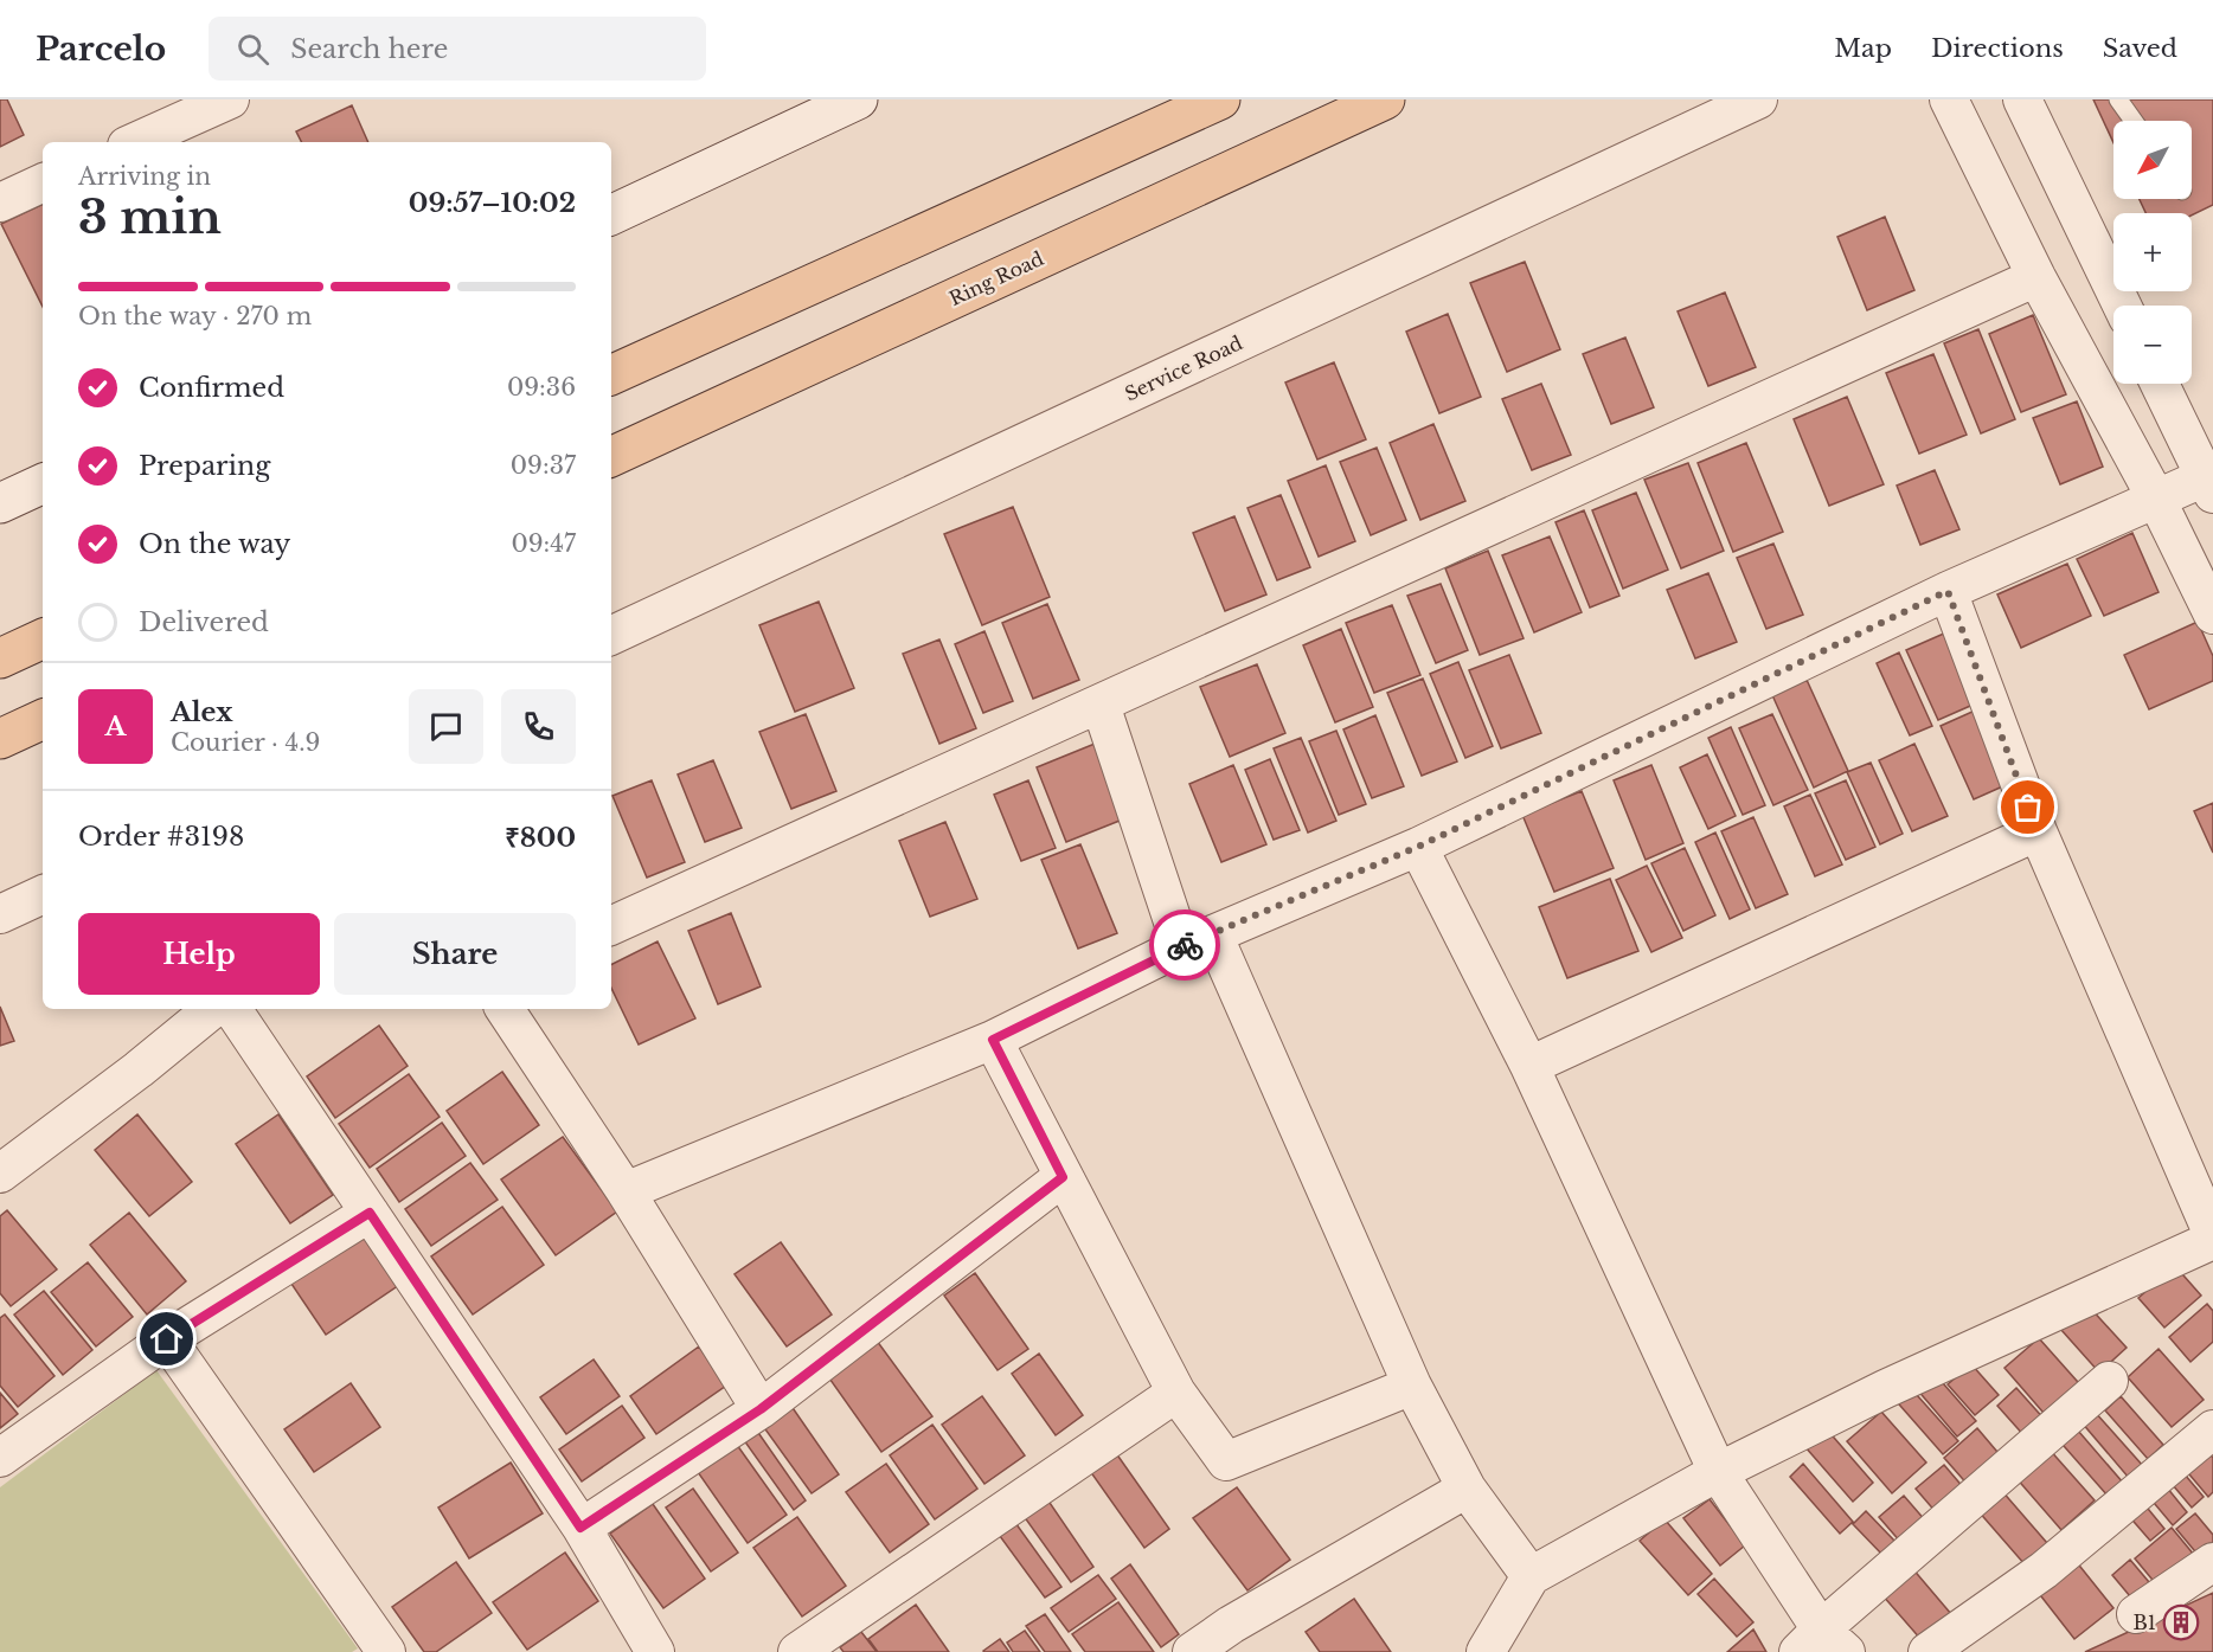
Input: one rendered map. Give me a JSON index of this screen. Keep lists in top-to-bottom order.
{
  "streets": {
    "main road": ["Ring Road"],
    "street": ["Service Road"]
  },
  "places": {
    "building": ["B1"]
  },
  "north": "bottom left",
  "page": {
    "header": "Parcelo",
    "search": "Search here",
    "nav": ["Map", "Directions", "Saved"],
    "map_buttons": ["+", "−"],
    "heading": ["3 min", "Arriving in", "09:57–10:02"],
    "panel": [
      "Alex",
      "Courier · 4.9",
      "Order #3198",
      "₹800"
    ],
    "bar": "On the way · 270 m",
    "list": [
      ["Confirmed", "09:36"],
      ["Preparing", "09:37"],
      ["On the way", "09:47"],
      "Delivered"
    ],
    "round": "A",
    "buttons": ["Help", "Share"]
  }
}
